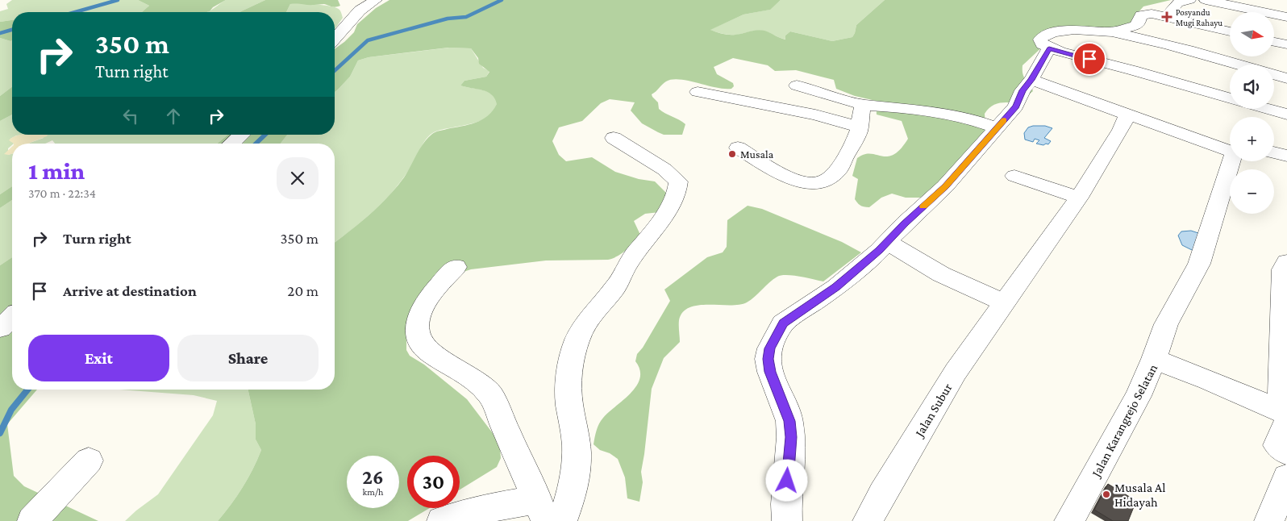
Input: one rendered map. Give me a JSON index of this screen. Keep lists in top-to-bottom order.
{
  "streets": {
    "street": ["Jalan Subur", "Jalan Karangrejo Selatan"]
  },
  "places": {
    "health": ["Posyandu Mugi Rahayu"],
    "other": ["Musala", "Musala Al Hidayah"]
  },
  "north": "right",
  "page": {
    "map_buttons": ["+", "−"],
    "turn": ["350 m", "Turn right"],
    "heading": ["1 min", "370 m · 22:34"],
    "list": [
      {
        "name": "Turn right",
        "value": "350 m"
      },
      {
        "name": "Arrive at destination",
        "value": "20 m"
      }
    ],
    "buttons": ["Exit", "Share"],
    "speed": "26 km/h",
    "limit": "30"
  }
}
